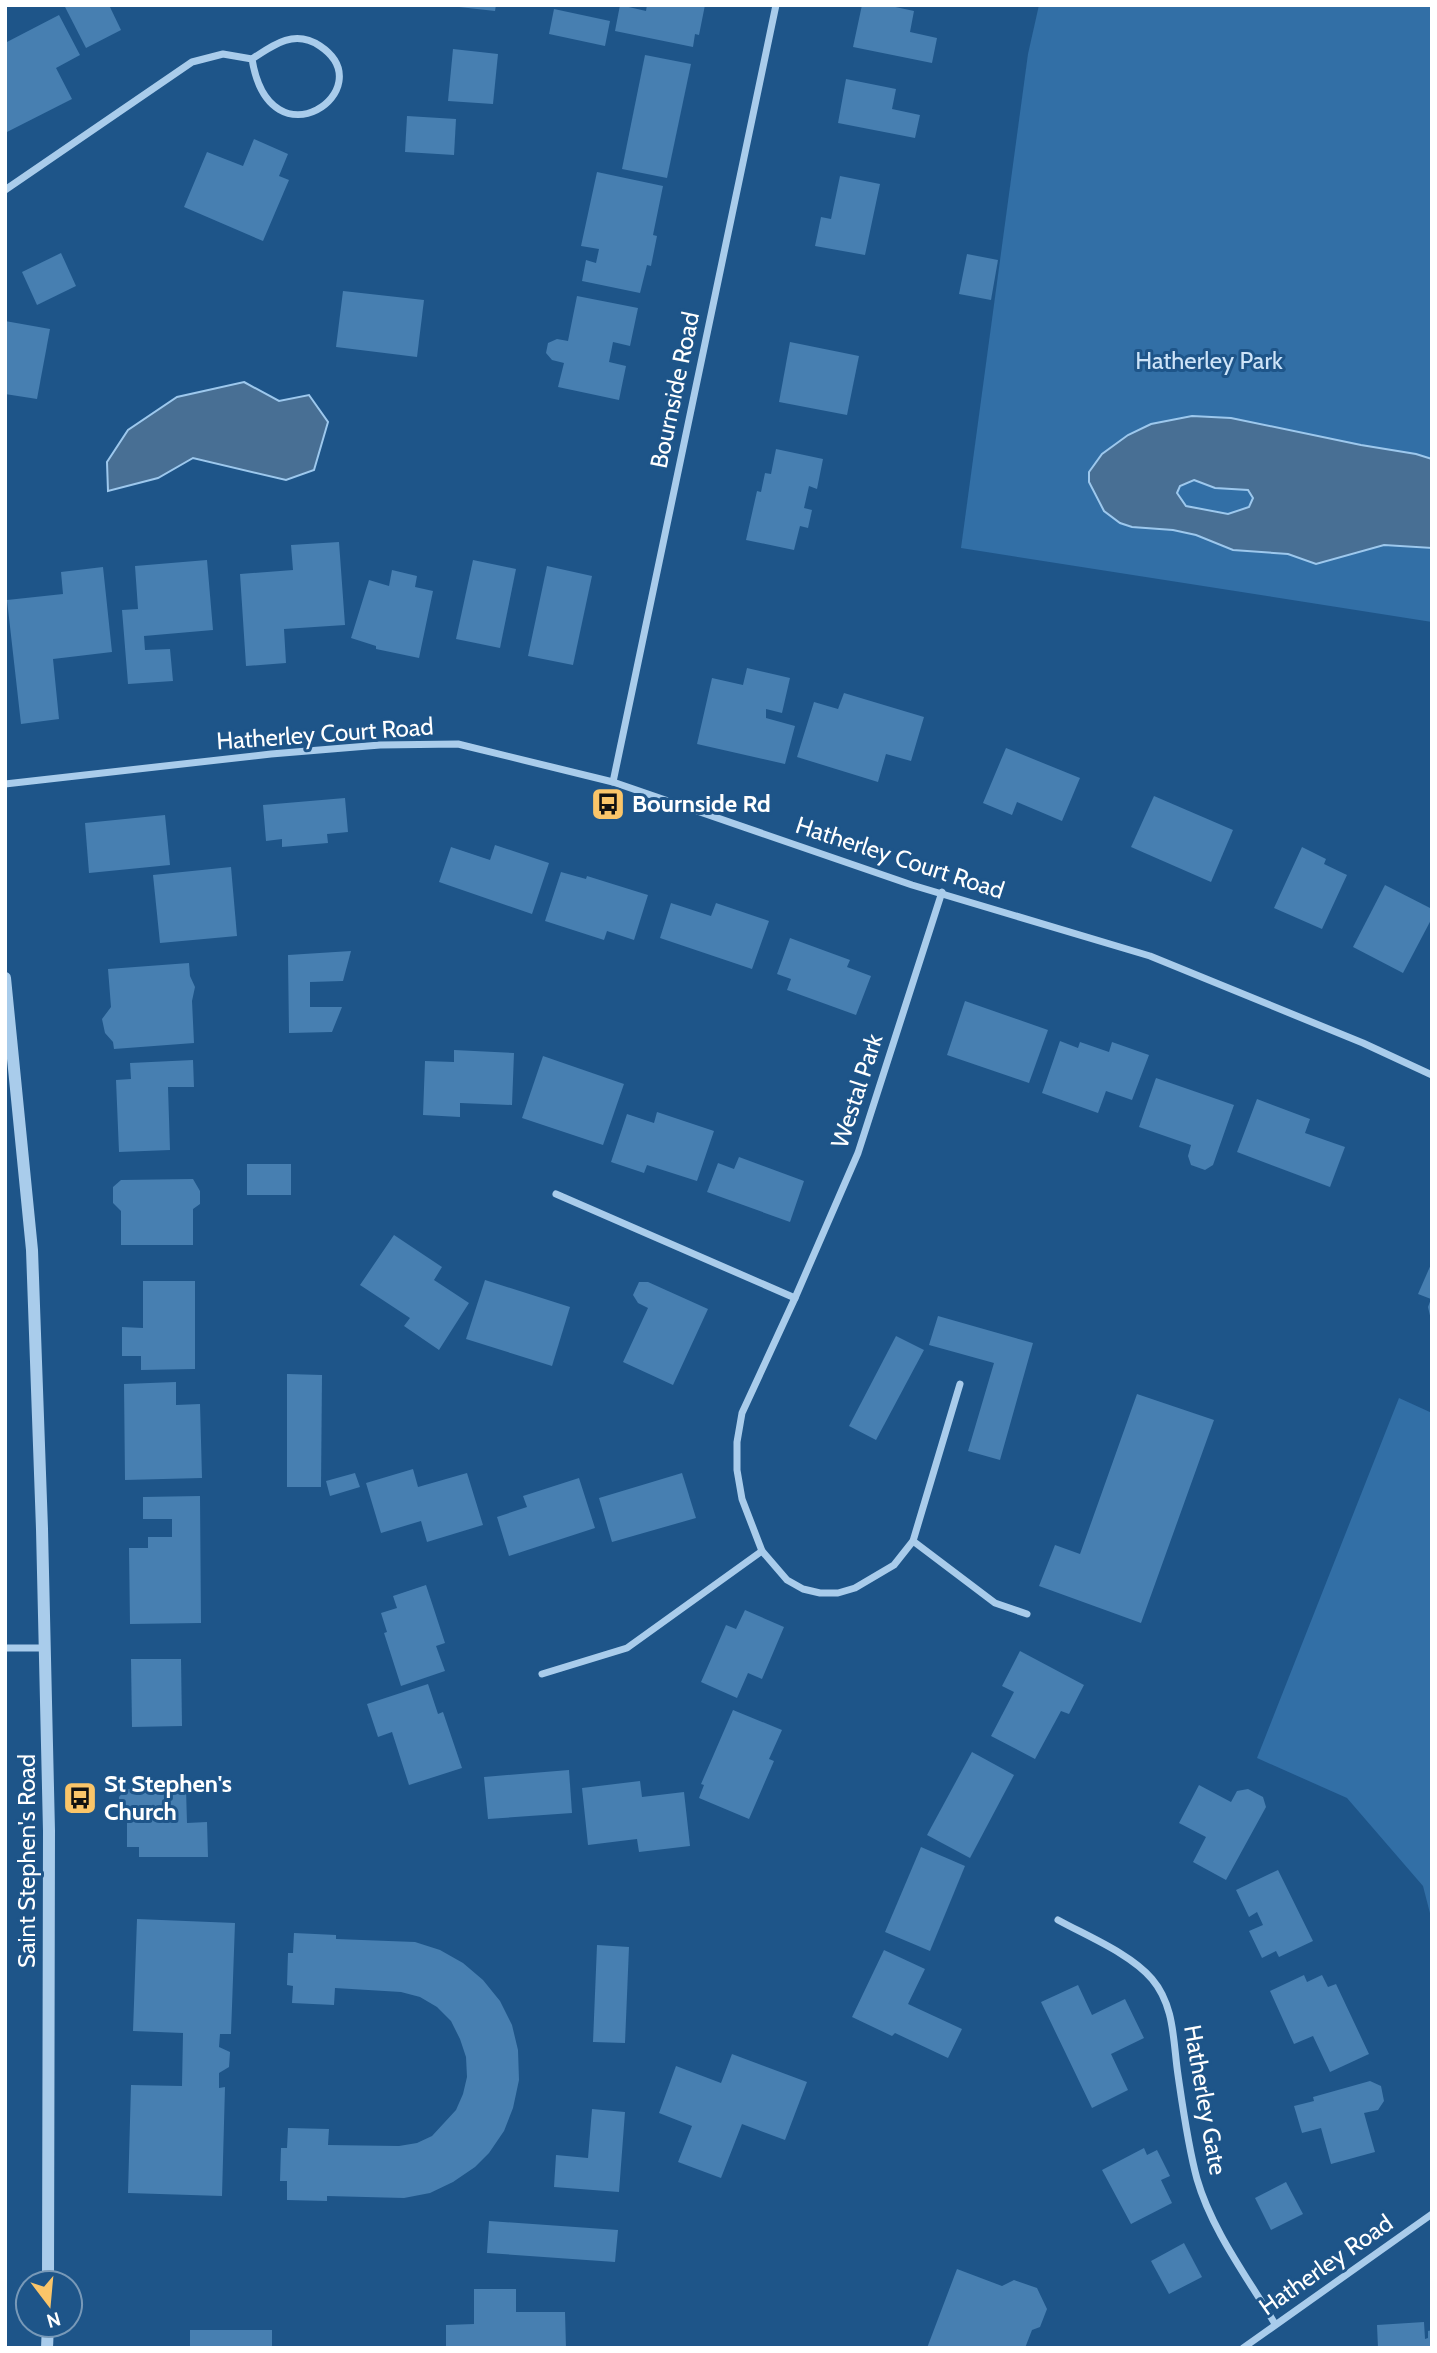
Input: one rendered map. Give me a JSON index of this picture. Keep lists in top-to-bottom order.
{
  "streets": {
    "street": [
      "Bournside Road",
      "Hatherley Court Road",
      "Westal Park",
      "Saint Stephen's Road",
      "Hatherley Gate",
      "Hatherley Road"
    ]
  },
  "crossings": [
    ["Bournside Road", "Hatherley Court Road"],
    ["Hatherley Court Road", "Westal Park"],
    ["Hatherley Gate", "Hatherley Road"]
  ],
  "parks": ["Hatherley Park"],
  "places": {
    "bus stop": ["Bournside Rd", "St Stephen's Church"]
  },
  "north": "bottom"
}
